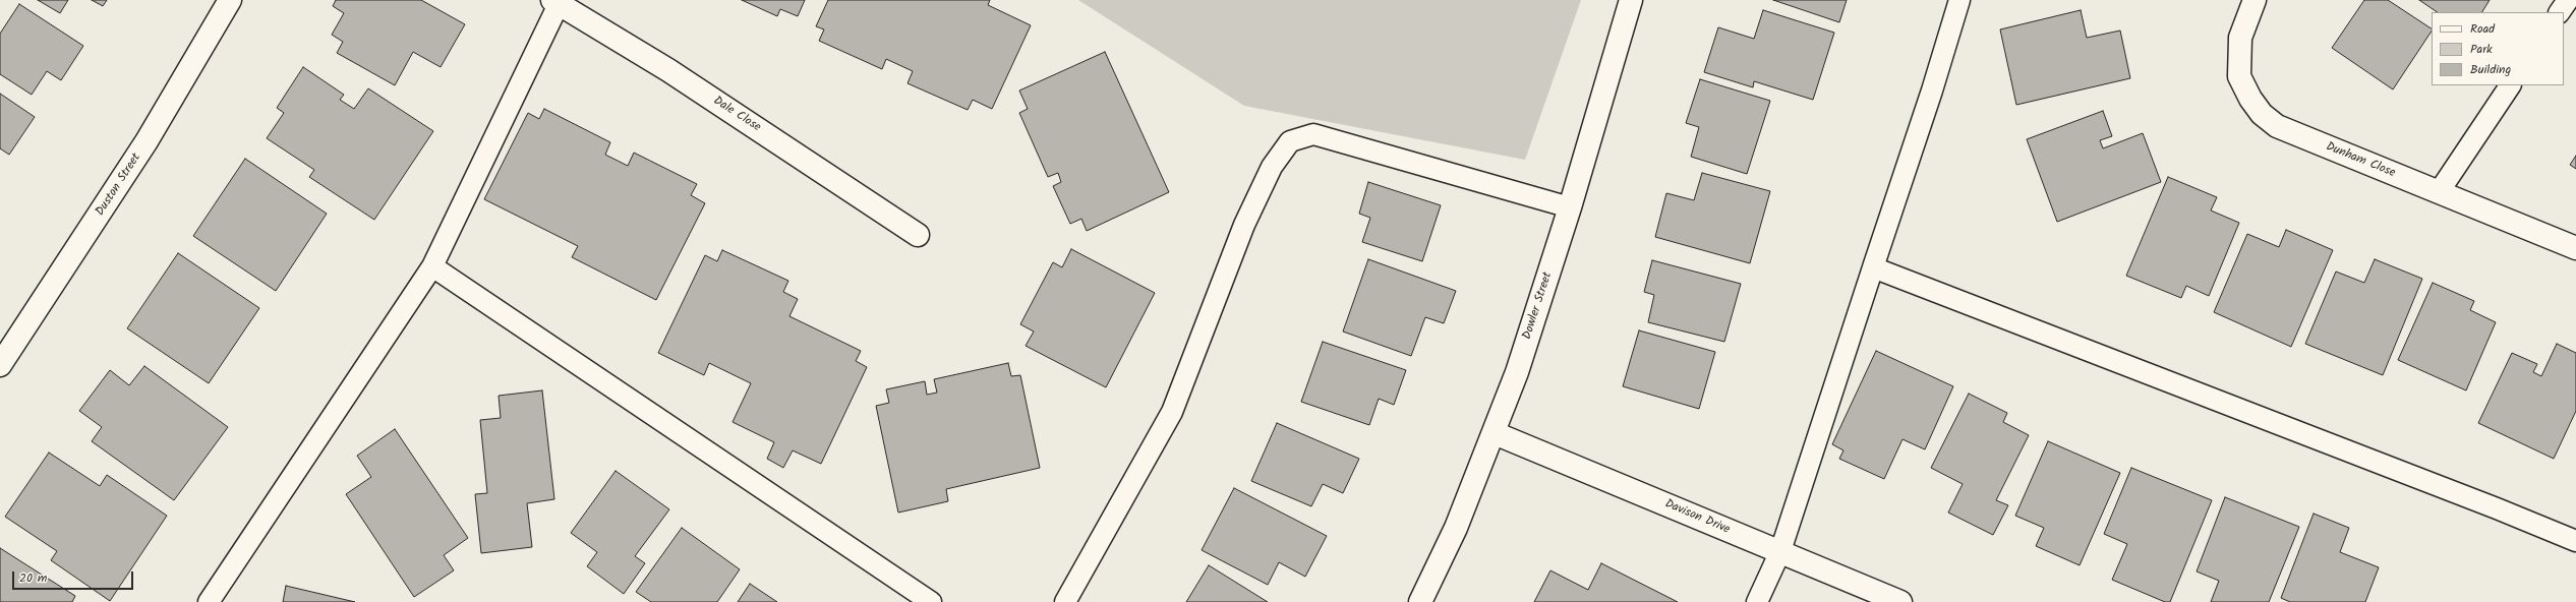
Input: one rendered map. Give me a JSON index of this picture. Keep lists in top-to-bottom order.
{
  "streets": {
    "street": [
      "Dale Close",
      "Dunham Close",
      "Duston Street",
      "Dowler Street",
      "Davison Drive"
    ]
  },
  "crossings": [
    ["Dowler Street", "Davison Drive"]
  ],
  "legend": ["Road", "Park", "Building"],
  "scale_bar": "20 m"
}
